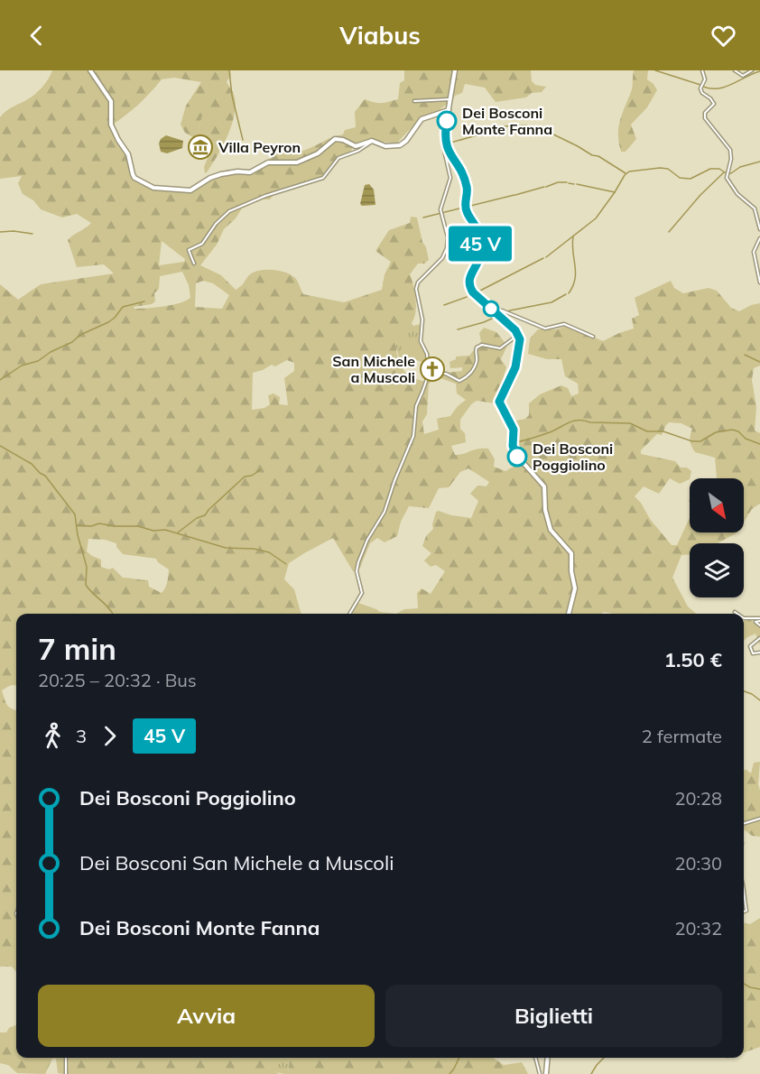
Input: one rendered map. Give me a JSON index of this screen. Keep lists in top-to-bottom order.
{
  "places": {
    "other": ["Dei Bosconi Monte Fanna", "Dei Bosconi Poggiolino"],
    "museum": ["Villa Peyron"],
    "church": ["San Michele a Muscoli"]
  },
  "north": "bottom right",
  "page": {
    "header": "Viabus",
    "on_map": "45 V",
    "heading": ["7 min", "20:25 – 20:32 · Bus", "1.50 €"],
    "legs": ["3", "45 V", "2 fermate"],
    "list": [
      {
        "name": "Dei Bosconi Poggiolino",
        "value": "20:28"
      },
      {
        "name": "Dei Bosconi San Michele a Muscoli",
        "value": "20:30"
      },
      {
        "name": "Dei Bosconi Monte Fanna",
        "value": "20:32"
      }
    ],
    "buttons": ["Avvia", "Biglietti"]
  }
}
